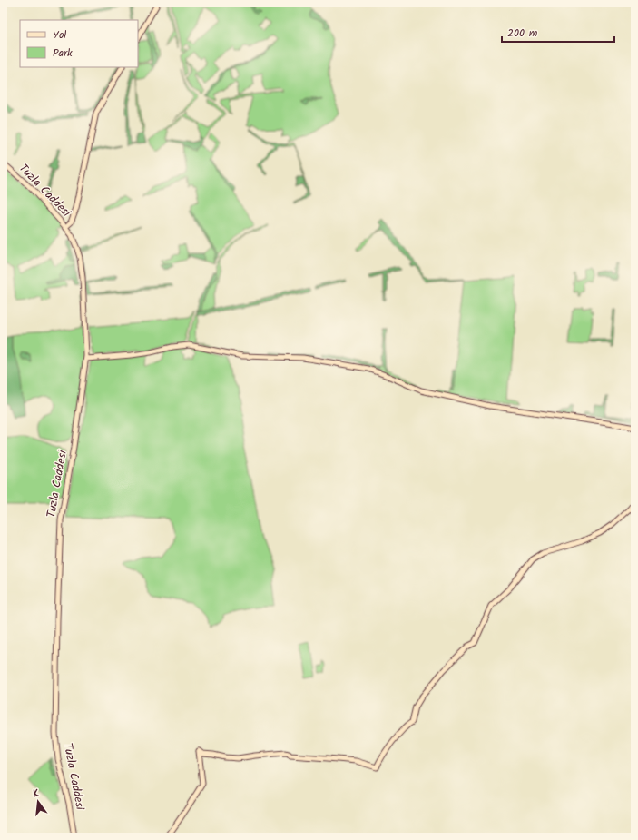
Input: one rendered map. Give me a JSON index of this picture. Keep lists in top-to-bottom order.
{
  "streets": {
    "street": ["Tuzla Caddesi"]
  },
  "legend": ["Yol", "Park"],
  "scale_bar": "200 m",
  "north": "top"
}
